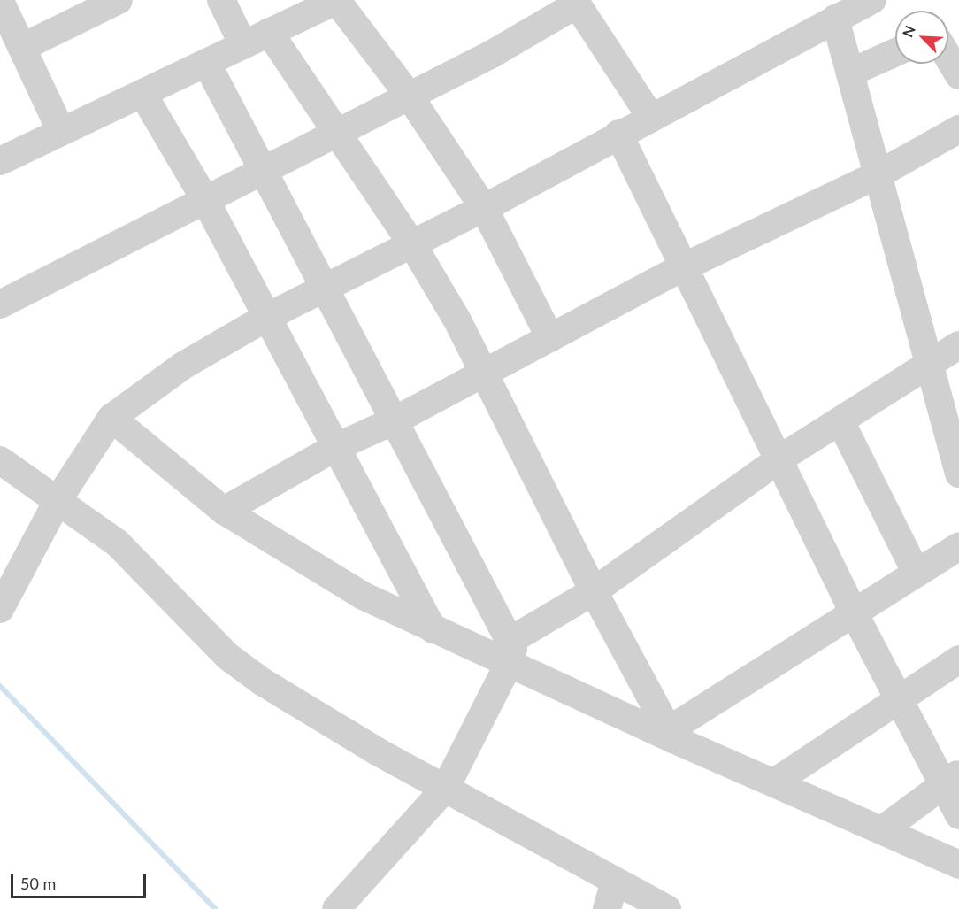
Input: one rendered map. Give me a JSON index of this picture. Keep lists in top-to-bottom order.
{
  "scale_bar": "50 m",
  "north": "top left"
}
